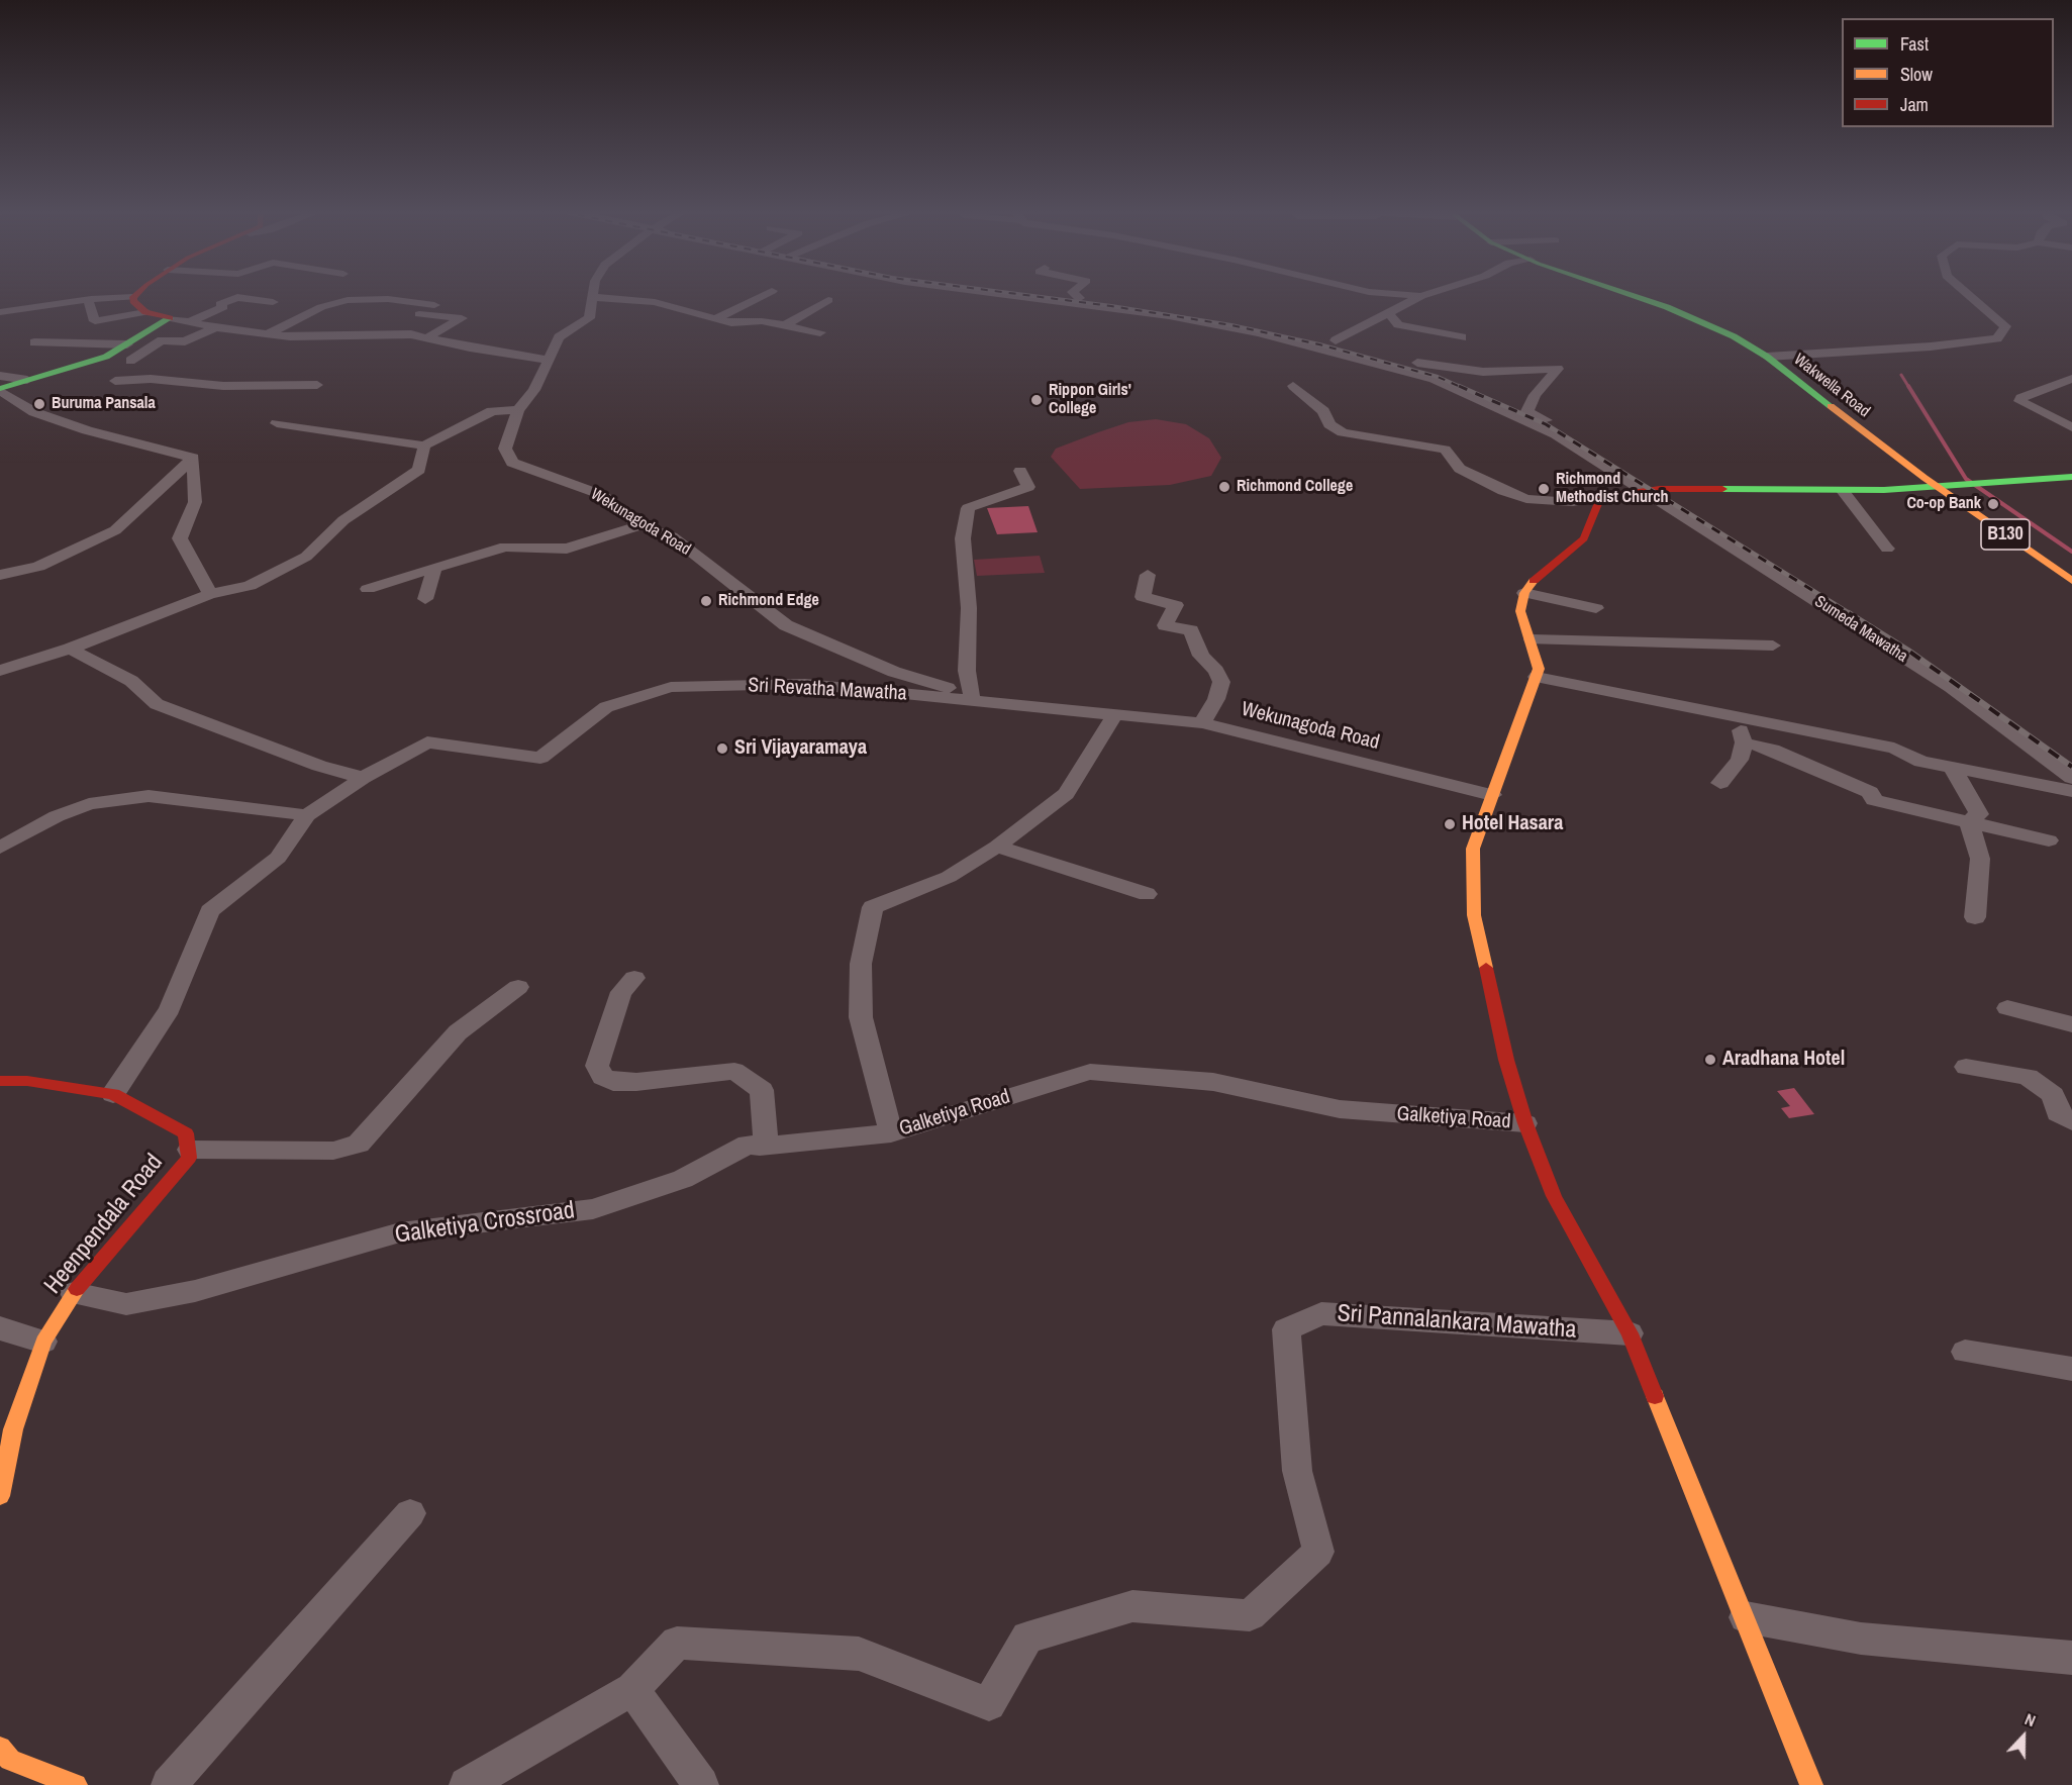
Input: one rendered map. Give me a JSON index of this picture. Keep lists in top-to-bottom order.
{
  "streets": {
    "street": [
      "Wakwella Road",
      "Wekunagoda Road",
      "B130",
      "Sumeda Mawatha",
      "Sri Revatha Mawatha",
      "Galketiya Road",
      "Galketiya Crossroad",
      "Heenpendala Road",
      "Sri Pannalankara Mawatha"
    ]
  },
  "crossings": [
    ["Wekunagoda Road", "Sri Revatha Mawatha"],
    ["Wekunagoda Road", "Galketiya Road"],
    ["Sri Revatha Mawatha", "Galketiya Road"],
    ["Sri Revatha Mawatha", "Heenpendala Road"],
    ["Galketiya Road", "Galketiya Crossroad"],
    ["Galketiya Crossroad", "Heenpendala Road"]
  ],
  "places": [
    "Rippon Girls' College",
    "Buruma Pansala",
    "Richmond College",
    "Richmond Methodist Church",
    "Co-op Bank",
    "Richmond Edge",
    "Sri Vijayaramaya",
    "Hotel Hasara",
    "Aradhana Hotel"
  ],
  "legend": ["Fast", "Slow", "Jam"],
  "north": "top"
}
